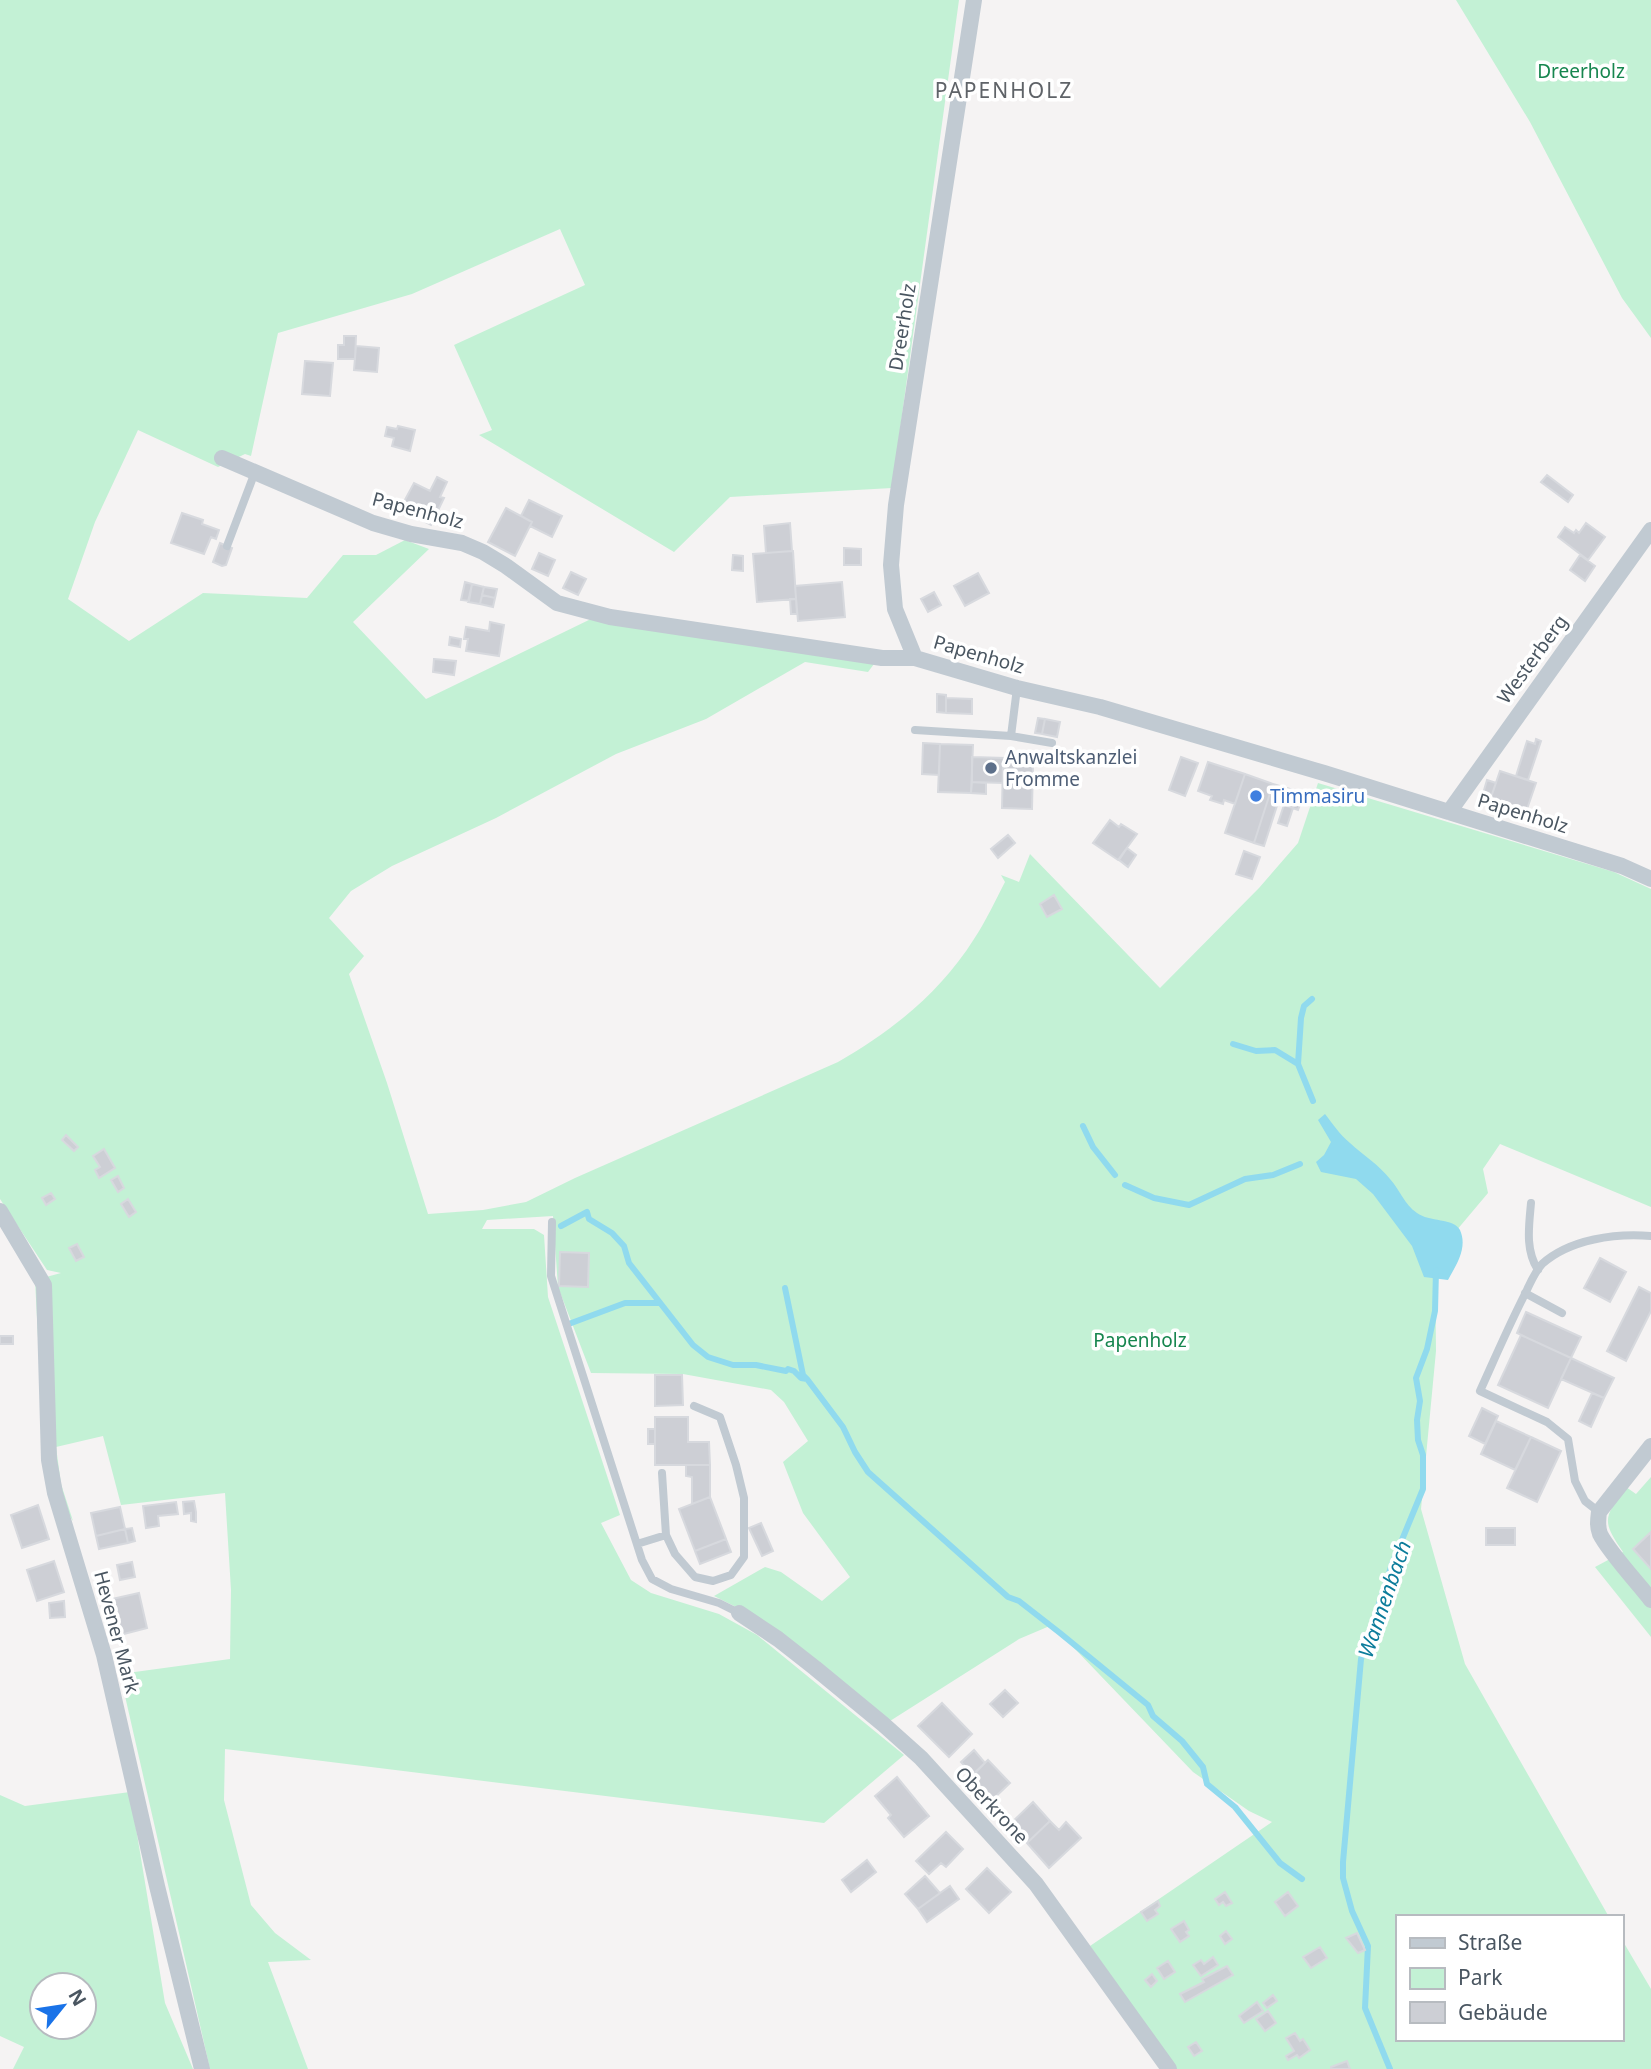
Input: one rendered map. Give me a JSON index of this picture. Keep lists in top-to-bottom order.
{
  "streets": {
    "street": [
      "Dreerholz",
      "Papenholz",
      "Westerberg",
      "Hevener Mark",
      "Oberkrone"
    ]
  },
  "crossings": [
    ["Dreerholz", "Papenholz"],
    ["Papenholz", "Westerberg"]
  ],
  "districts": ["PAPENHOLZ"],
  "water": ["Wannenbach"],
  "parks": ["Dreerholz", "Papenholz"],
  "places": ["Anwaltskanzlei Fromme", "Timmasiru"],
  "legend": ["Straße", "Park", "Gebäude"],
  "north": "top right"
}
